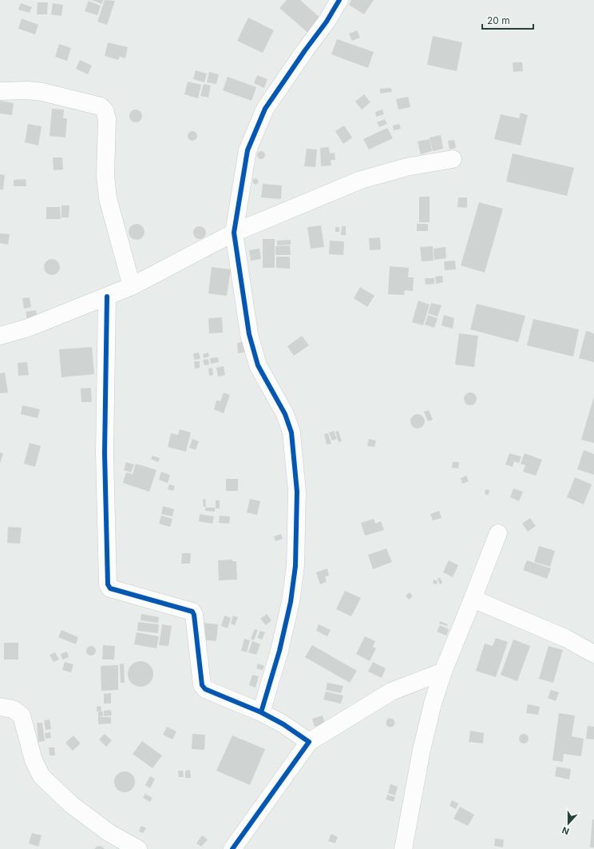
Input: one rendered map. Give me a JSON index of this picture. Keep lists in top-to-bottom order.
{
  "scale_bar": "20 m",
  "north": "bottom"
}
